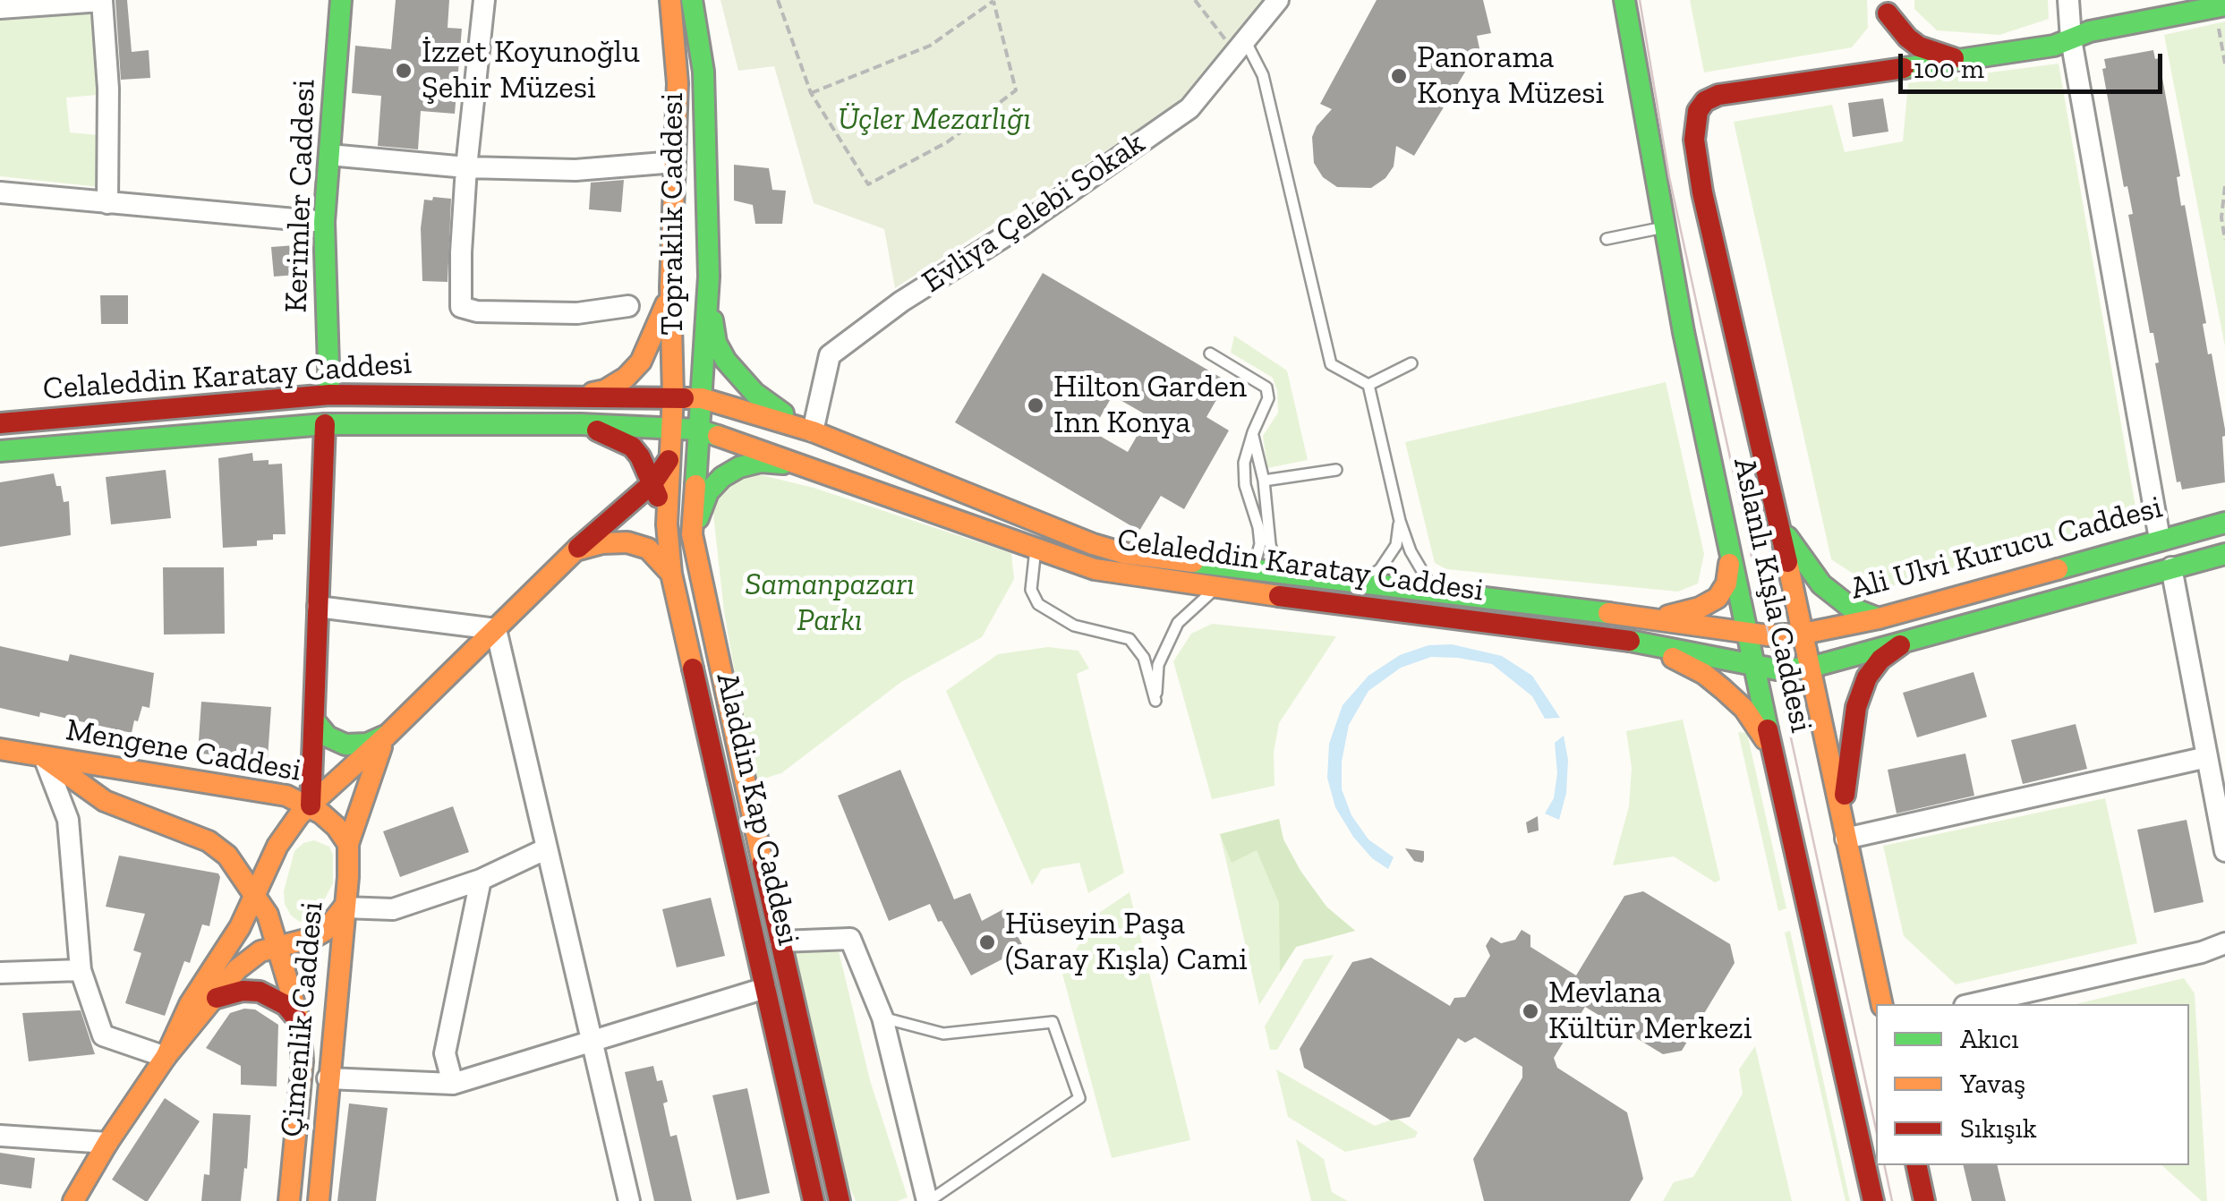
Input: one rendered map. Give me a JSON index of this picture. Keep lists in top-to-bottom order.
{
  "streets": {
    "main road": [
      "Kerimler Caddesi",
      "Topraklık Caddesi",
      "Celaleddin Karatay Caddesi",
      "Ali Ulvi Kurucu Caddesi",
      "Aslanlı Kışla Caddesi",
      "Mengene Caddesi",
      "Aladdin Kap Caddesi",
      "Çimenlik Caddesi"
    ],
    "street": ["Evliya Çelebi Sokak"]
  },
  "crossings": [
    ["Kerimler Caddesi", "Celaleddin Karatay Caddesi"],
    ["Evliya Çelebi Sokak", "Celaleddin Karatay Caddesi"],
    ["Topraklık Caddesi", "Celaleddin Karatay Caddesi"],
    ["Topraklık Caddesi", "Aladdin Kap Caddesi"],
    ["Celaleddin Karatay Caddesi", "Ali Ulvi Kurucu Caddesi"],
    ["Celaleddin Karatay Caddesi", "Aslanlı Kışla Caddesi"],
    ["Celaleddin Karatay Caddesi", "Aladdin Kap Caddesi"],
    ["Ali Ulvi Kurucu Caddesi", "Aslanlı Kışla Caddesi"],
    ["Mengene Caddesi", "Çimenlik Caddesi"]
  ],
  "parks": ["Üçler Mezarlığı", "Samanpazarı Parkı"],
  "places": [
    "İzzet Koyunoğlu Şehir Müzesi",
    "Panorama Konya Müzesi",
    "Hilton Garden Inn Konya",
    "Hüseyin Paşa (Saray Kışla) Cami",
    "Mevlana Kültür Merkezi"
  ],
  "legend": ["Akıcı", "Yavaş", "Sıkışık"],
  "scale_bar": "100 m"
}
